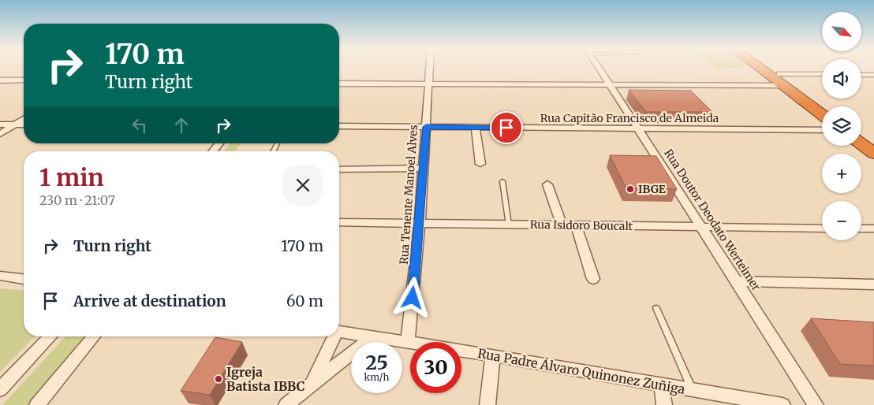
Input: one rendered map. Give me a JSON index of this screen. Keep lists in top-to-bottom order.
{
  "streets": {
    "street": [
      "Rua Capitão Francisco de Almeida",
      "Rua Tenente Manoel Alves",
      "Rua Doutor Deodato Werteimer",
      "Rua Isidoro Boucalt",
      "Rua Padre Álvaro Quinonez Zuñiga"
    ]
  },
  "crossings": [
    ["Rua Capitão Francisco de Almeida", "Rua Tenente Manoel Alves"],
    ["Rua Capitão Francisco de Almeida", "Rua Doutor Deodato Werteimer"],
    ["Rua Tenente Manoel Alves", "Rua Isidoro Boucalt"],
    ["Rua Tenente Manoel Alves", "Rua Padre Álvaro Quinonez Zuñiga"],
    ["Rua Doutor Deodato Werteimer", "Rua Isidoro Boucalt"]
  ],
  "places": ["IBGE", "Igreja Batista IBBC"],
  "north": "bottom right",
  "page": {
    "map_buttons": ["+", "−"],
    "turn": ["170 m", "Turn right"],
    "heading": ["1 min", "230 m · 21:07"],
    "list": [
      {
        "name": "Turn right",
        "value": "170 m"
      },
      {
        "name": "Arrive at destination",
        "value": "60 m"
      }
    ],
    "speed": "25 km/h",
    "limit": "30"
  }
}
